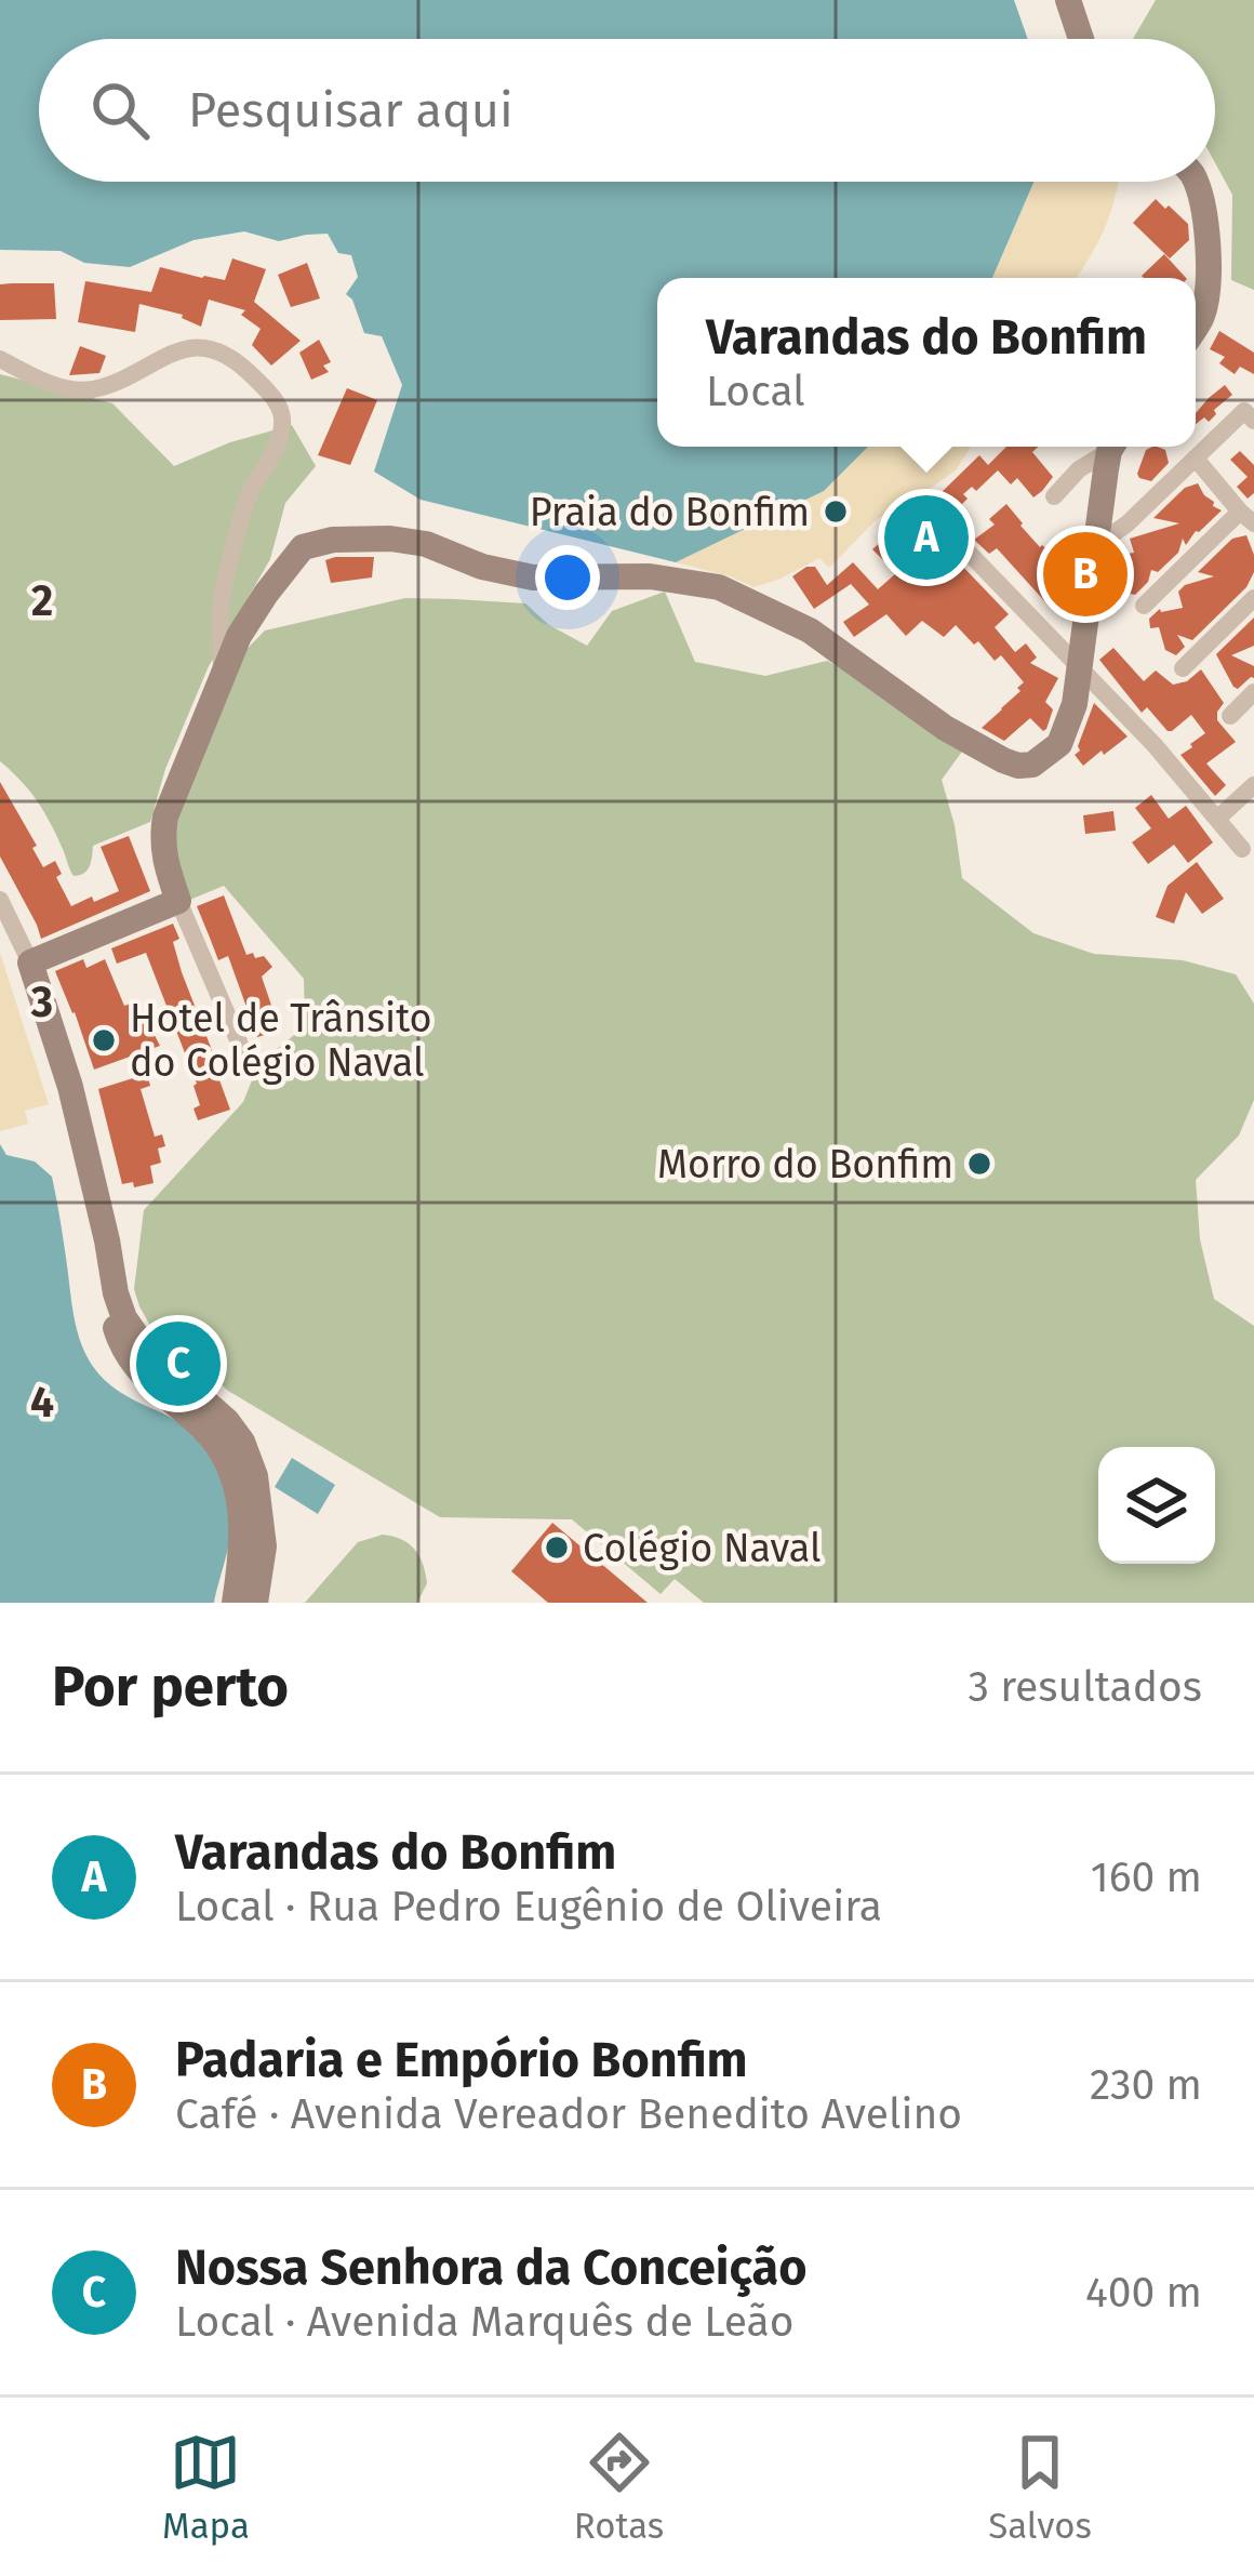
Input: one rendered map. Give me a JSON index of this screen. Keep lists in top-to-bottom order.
{
  "places": [
    "Praia do Bonfim",
    "Hotel de Trânsito do Colégio Naval",
    "Morro do Bonfim",
    "Colégio Naval"
  ],
  "page": {
    "search": "Pesquisar aqui",
    "popup": ["Varandas do Bonfim", "Local"],
    "pins": ["A", "B", "C"],
    "heading": ["Por perto", "3 resultados"],
    "list": [
      {
        "mark": "A",
        "name": "Varandas do Bonfim",
        "note": "Local · Rua Pedro Eugênio de Oliveira",
        "value": "160 m"
      },
      {
        "mark": "B",
        "name": "Padaria e Empório Bonfim",
        "note": "Café · Avenida Vereador Benedito Avelino",
        "value": "230 m"
      },
      {
        "mark": "C",
        "name": "Nossa Senhora da Conceição",
        "note": "Local · Avenida Marquês de Leão",
        "value": "400 m"
      }
    ],
    "nav": ["Mapa", "Rotas", "Salvos"]
  },
  "grid": {
    "rows": ["2", "3", "4"]
  }
}
